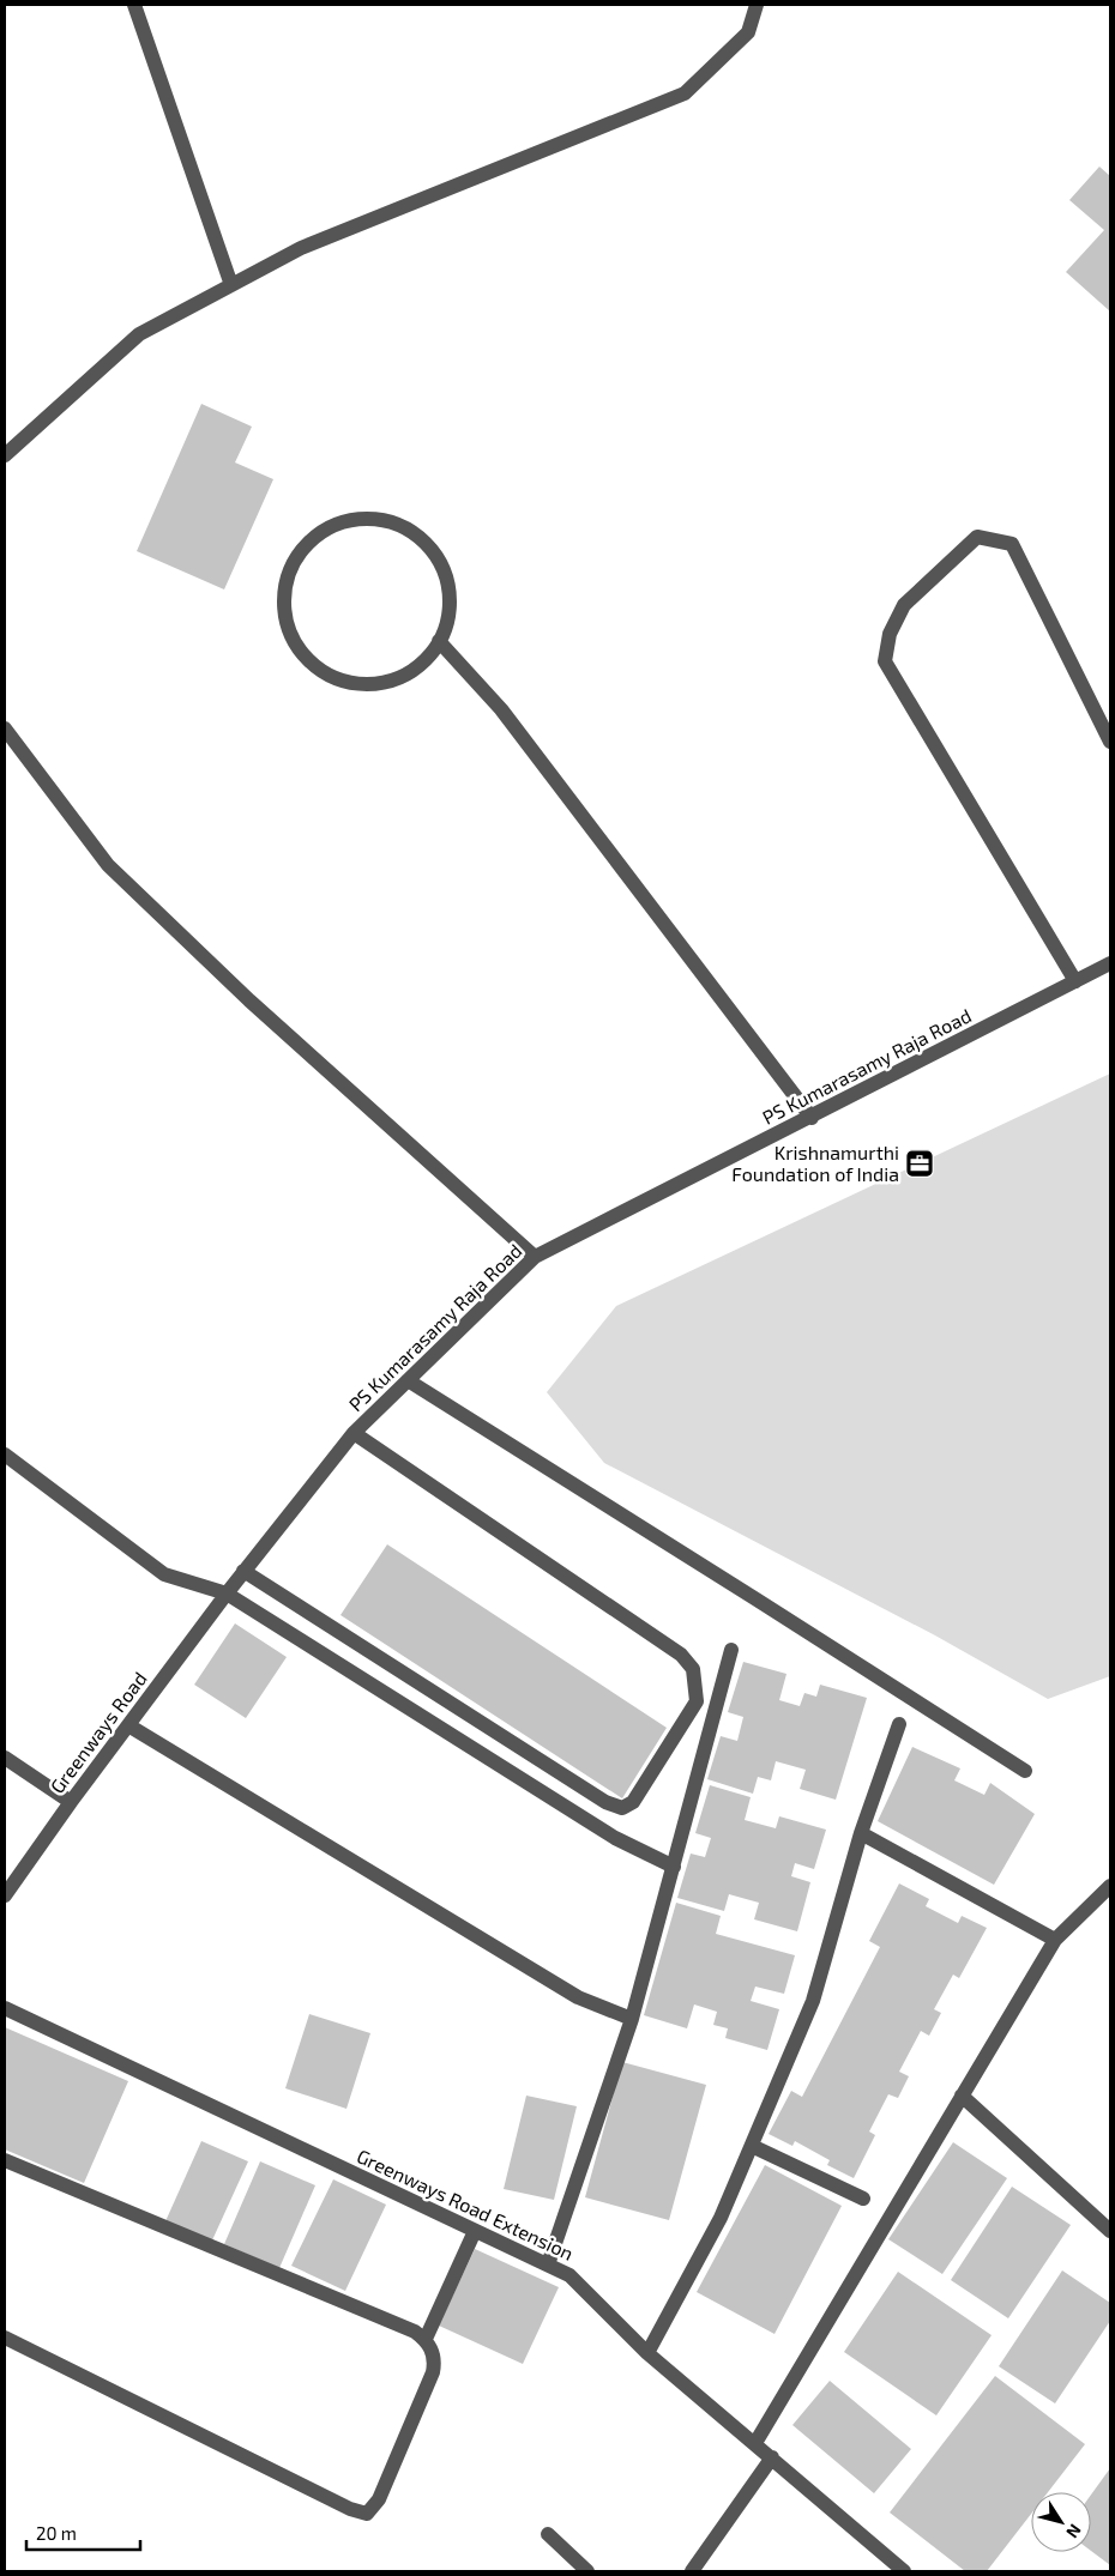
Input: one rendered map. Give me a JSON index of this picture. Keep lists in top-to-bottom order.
{
  "streets": {
    "street": ["PS Kumarasamy Raja Road", "Greenways Road", "Greenways Road Extension"]
  },
  "crossings": [
    ["PS Kumarasamy Raja Road", "Greenways Road"]
  ],
  "places": {
    "office": ["Krishnamurthi Foundation of India"]
  },
  "scale_bar": "20 m",
  "north": "bottom right"
}
